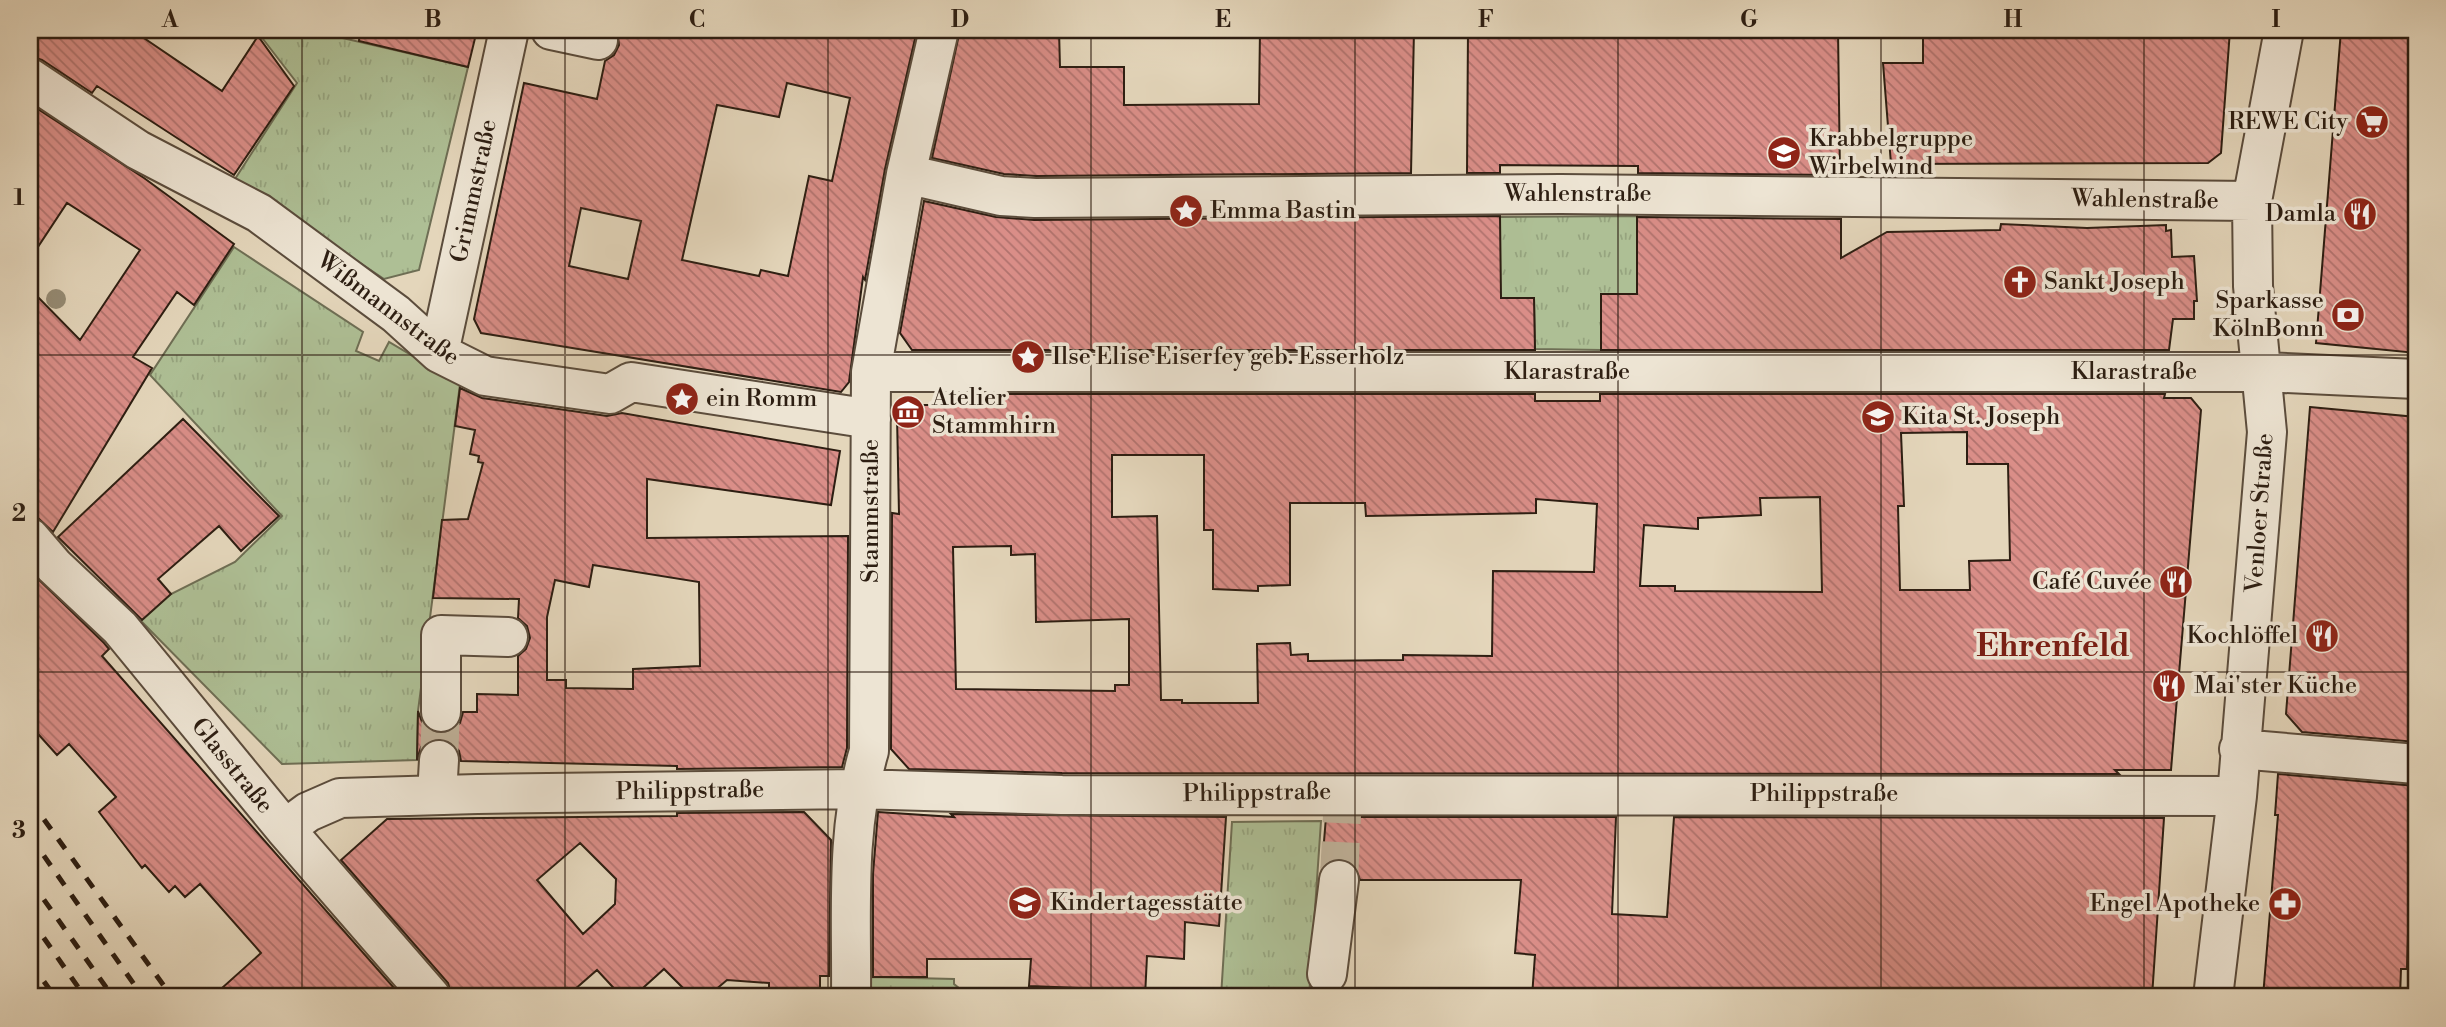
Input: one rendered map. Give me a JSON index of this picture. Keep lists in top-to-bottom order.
{
  "streets": {
    "street": [
      "Grimmstraße",
      "Wahlenstraße",
      "Wißmannstraße",
      "Klarastraße",
      "Stammstraße",
      "Venloer Straße",
      "Glasstraße",
      "Philippstraße"
    ]
  },
  "crossings": [
    ["Grimmstraße", "Wißmannstraße"],
    ["Wahlenstraße", "Stammstraße"],
    ["Wahlenstraße", "Venloer Straße"],
    ["Wißmannstraße", "Stammstraße"],
    ["Klarastraße", "Stammstraße"],
    ["Klarastraße", "Venloer Straße"],
    ["Stammstraße", "Philippstraße"],
    ["Venloer Straße", "Philippstraße"],
    ["Glasstraße", "Philippstraße"]
  ],
  "districts": ["Ehrenfeld"],
  "places": {
    "supermarket": ["REWE City"],
    "school or university": ["Krabbelgruppe Wirbelwind", "Kita St. Joseph", "Kindertagesstätte"],
    "place": ["Emma Bastin", "Ilse Elise Eiserfey geb. Esserholz", "ein Romm"],
    "restaurant": [
      "Damla",
      "Café Cuvée",
      "Kochlöffel",
      "Mai'ster Küche"
    ],
    "church": ["Sankt Joseph"],
    "bank": ["Sparkasse KölnBonn"],
    "museum": ["Atelier Stammhirn"],
    "pharmacy": ["Engel Apotheke"]
  },
  "grid": {
    "columns": [
      "A",
      "B",
      "C",
      "D",
      "E",
      "F",
      "G",
      "H",
      "I"
    ],
    "rows": ["1", "2", "3"]
  }
}
